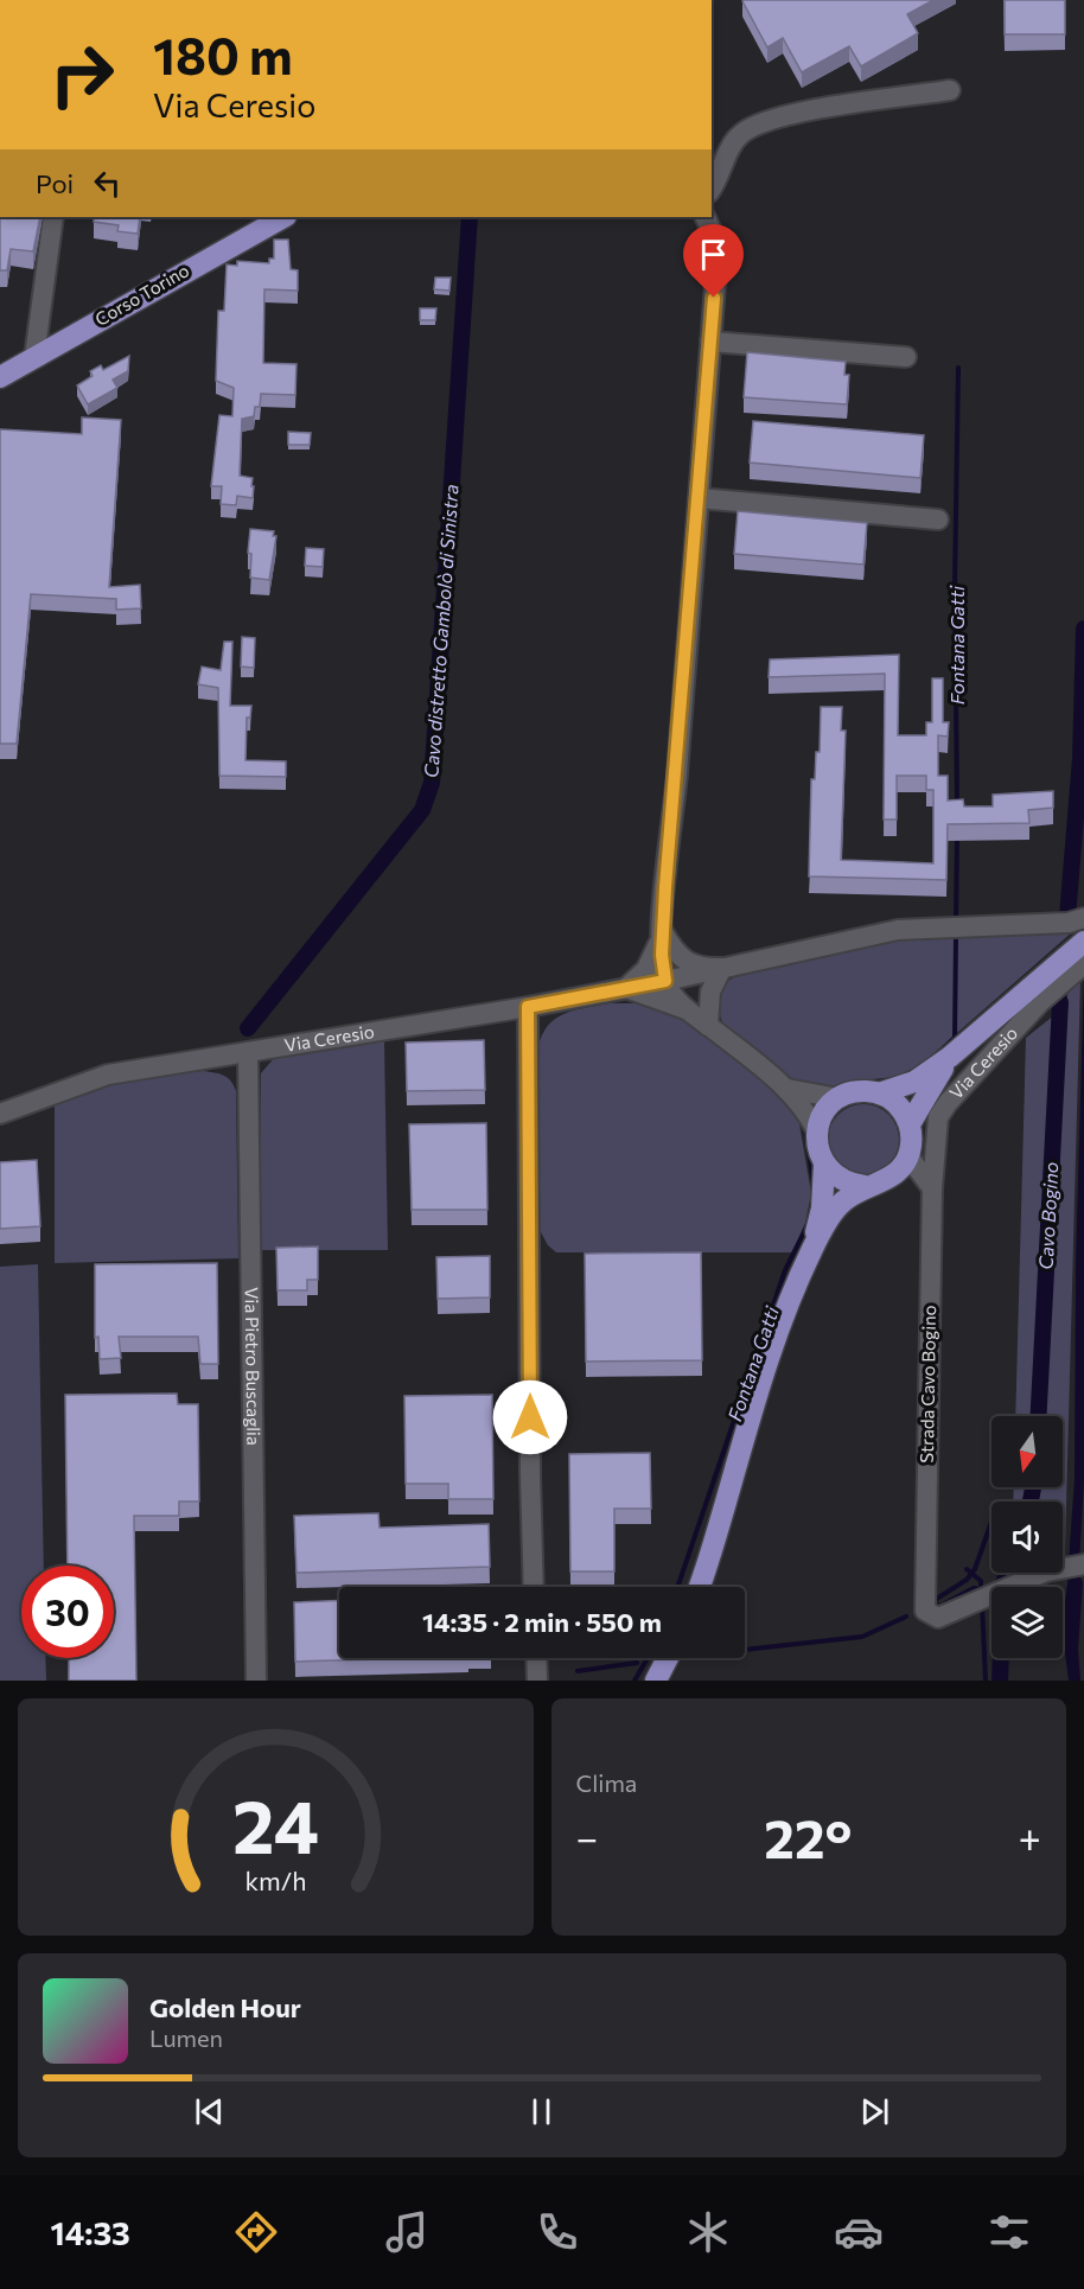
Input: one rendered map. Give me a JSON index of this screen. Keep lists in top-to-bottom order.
{
  "streets": {
    "main road": ["Corso Torino"],
    "street": ["Via Ceresio", "Via Pietro Buscaglia", "Strada Cavo Bogino"]
  },
  "crossings": [
    ["Via Ceresio", "Via Pietro Buscaglia"],
    ["Via Ceresio", "Strada Cavo Bogino"]
  ],
  "water": ["Cavo distretto Gambolò di Sinistra", "Fontana Gatti", "Cavo Bogino"],
  "north": "bottom",
  "page": {
    "turn": ["180 m", "Via Ceresio"],
    "then": "Poi",
    "limit": "30",
    "trip": "14:35 · 2 min · 550 m",
    "tile": "Clima",
    "heat": ["−", "22°", "+"],
    "song": ["Golden Hour", "Lumen"],
    "tabs": "14:33",
    "gauge": ["24", "km/h"]
  }
}
